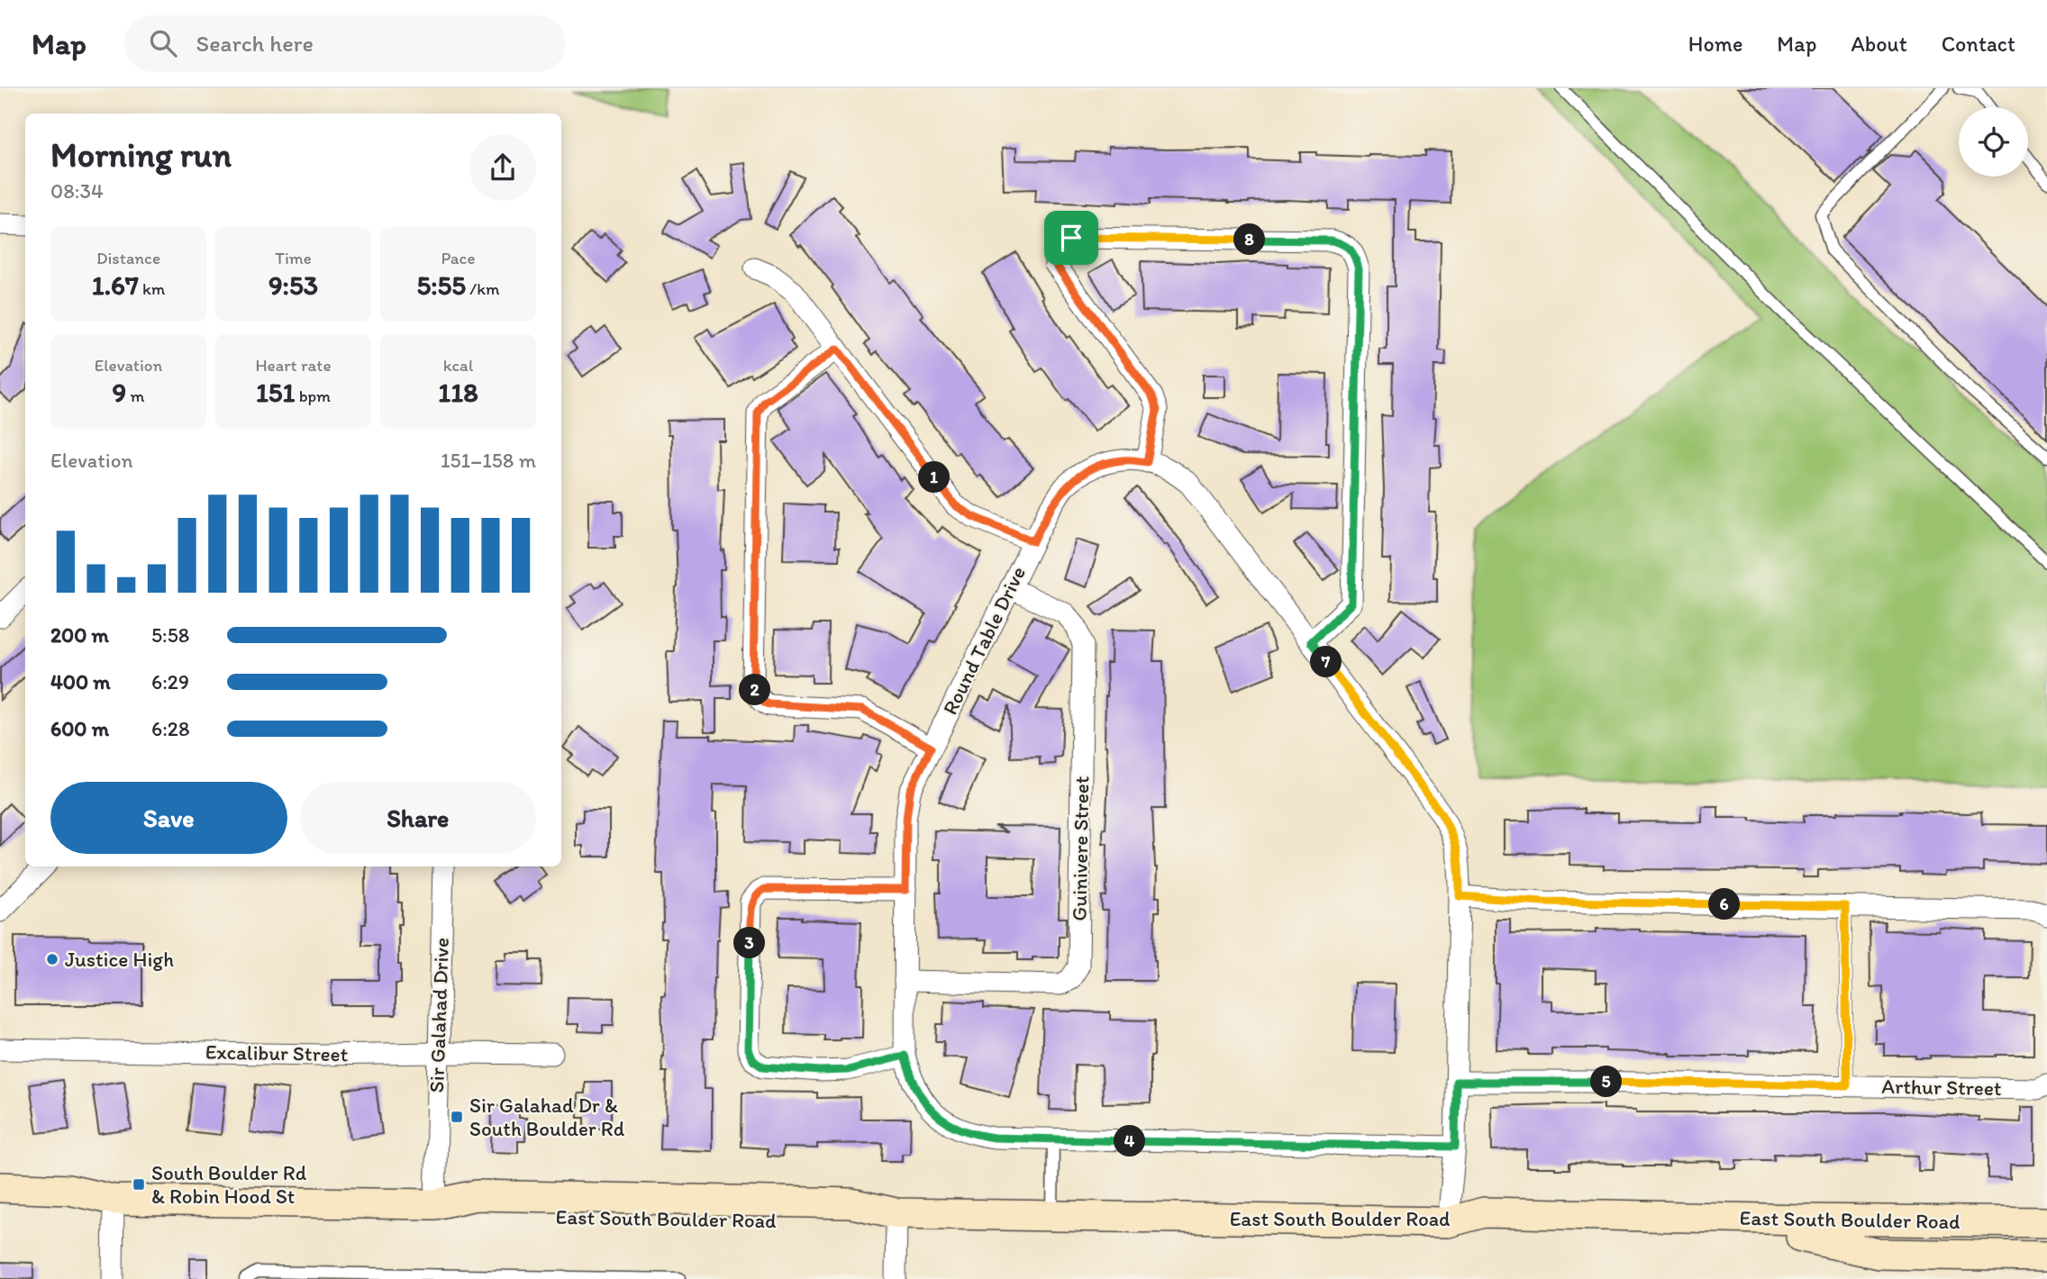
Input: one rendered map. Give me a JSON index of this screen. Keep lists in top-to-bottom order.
{
  "streets": {
    "main road": ["East South Boulder Road"],
    "street": [
      "Round Table Drive",
      "Guinivere Street",
      "Sir Galahad Drive",
      "Excalibur Street",
      "Arthur Street"
    ]
  },
  "crossings": [
    ["Round Table Drive", "Guinivere Street"],
    ["Round Table Drive", "Arthur Street"],
    ["Round Table Drive", "East South Boulder Road"],
    ["Sir Galahad Drive", "Excalibur Street"],
    ["Sir Galahad Drive", "East South Boulder Road"]
  ],
  "places": {
    "other": ["Justice High"],
    "transit": ["Sir Galahad Dr & South Boulder Rd", "South Boulder Rd & Robin Hood St"]
  },
  "page": {
    "header": "Map",
    "search": "Search here",
    "nav": [
      "Home",
      "Map",
      "About",
      "Contact"
    ],
    "heading": ["Morning run", "08:34"],
    "stats": [
      ["Distance", "1.67 km"],
      ["Time", "9:53"],
      ["Pace", "5:55 /km"],
      ["Elevation", "9 m"],
      ["Heart rate", "151 bpm"],
      ["kcal", "118"]
    ],
    "pins": [
      "8",
      "1",
      "7",
      "2",
      "6",
      "3",
      "5",
      "4"
    ],
    "chart": ["Elevation", "151–158 m"],
    "list": [
      {
        "name": "200 m",
        "note": "5:58"
      },
      {
        "name": "400 m",
        "note": "6:29"
      },
      {
        "name": "600 m",
        "note": "6:28"
      }
    ],
    "buttons": ["Save", "Share"]
  }
}
